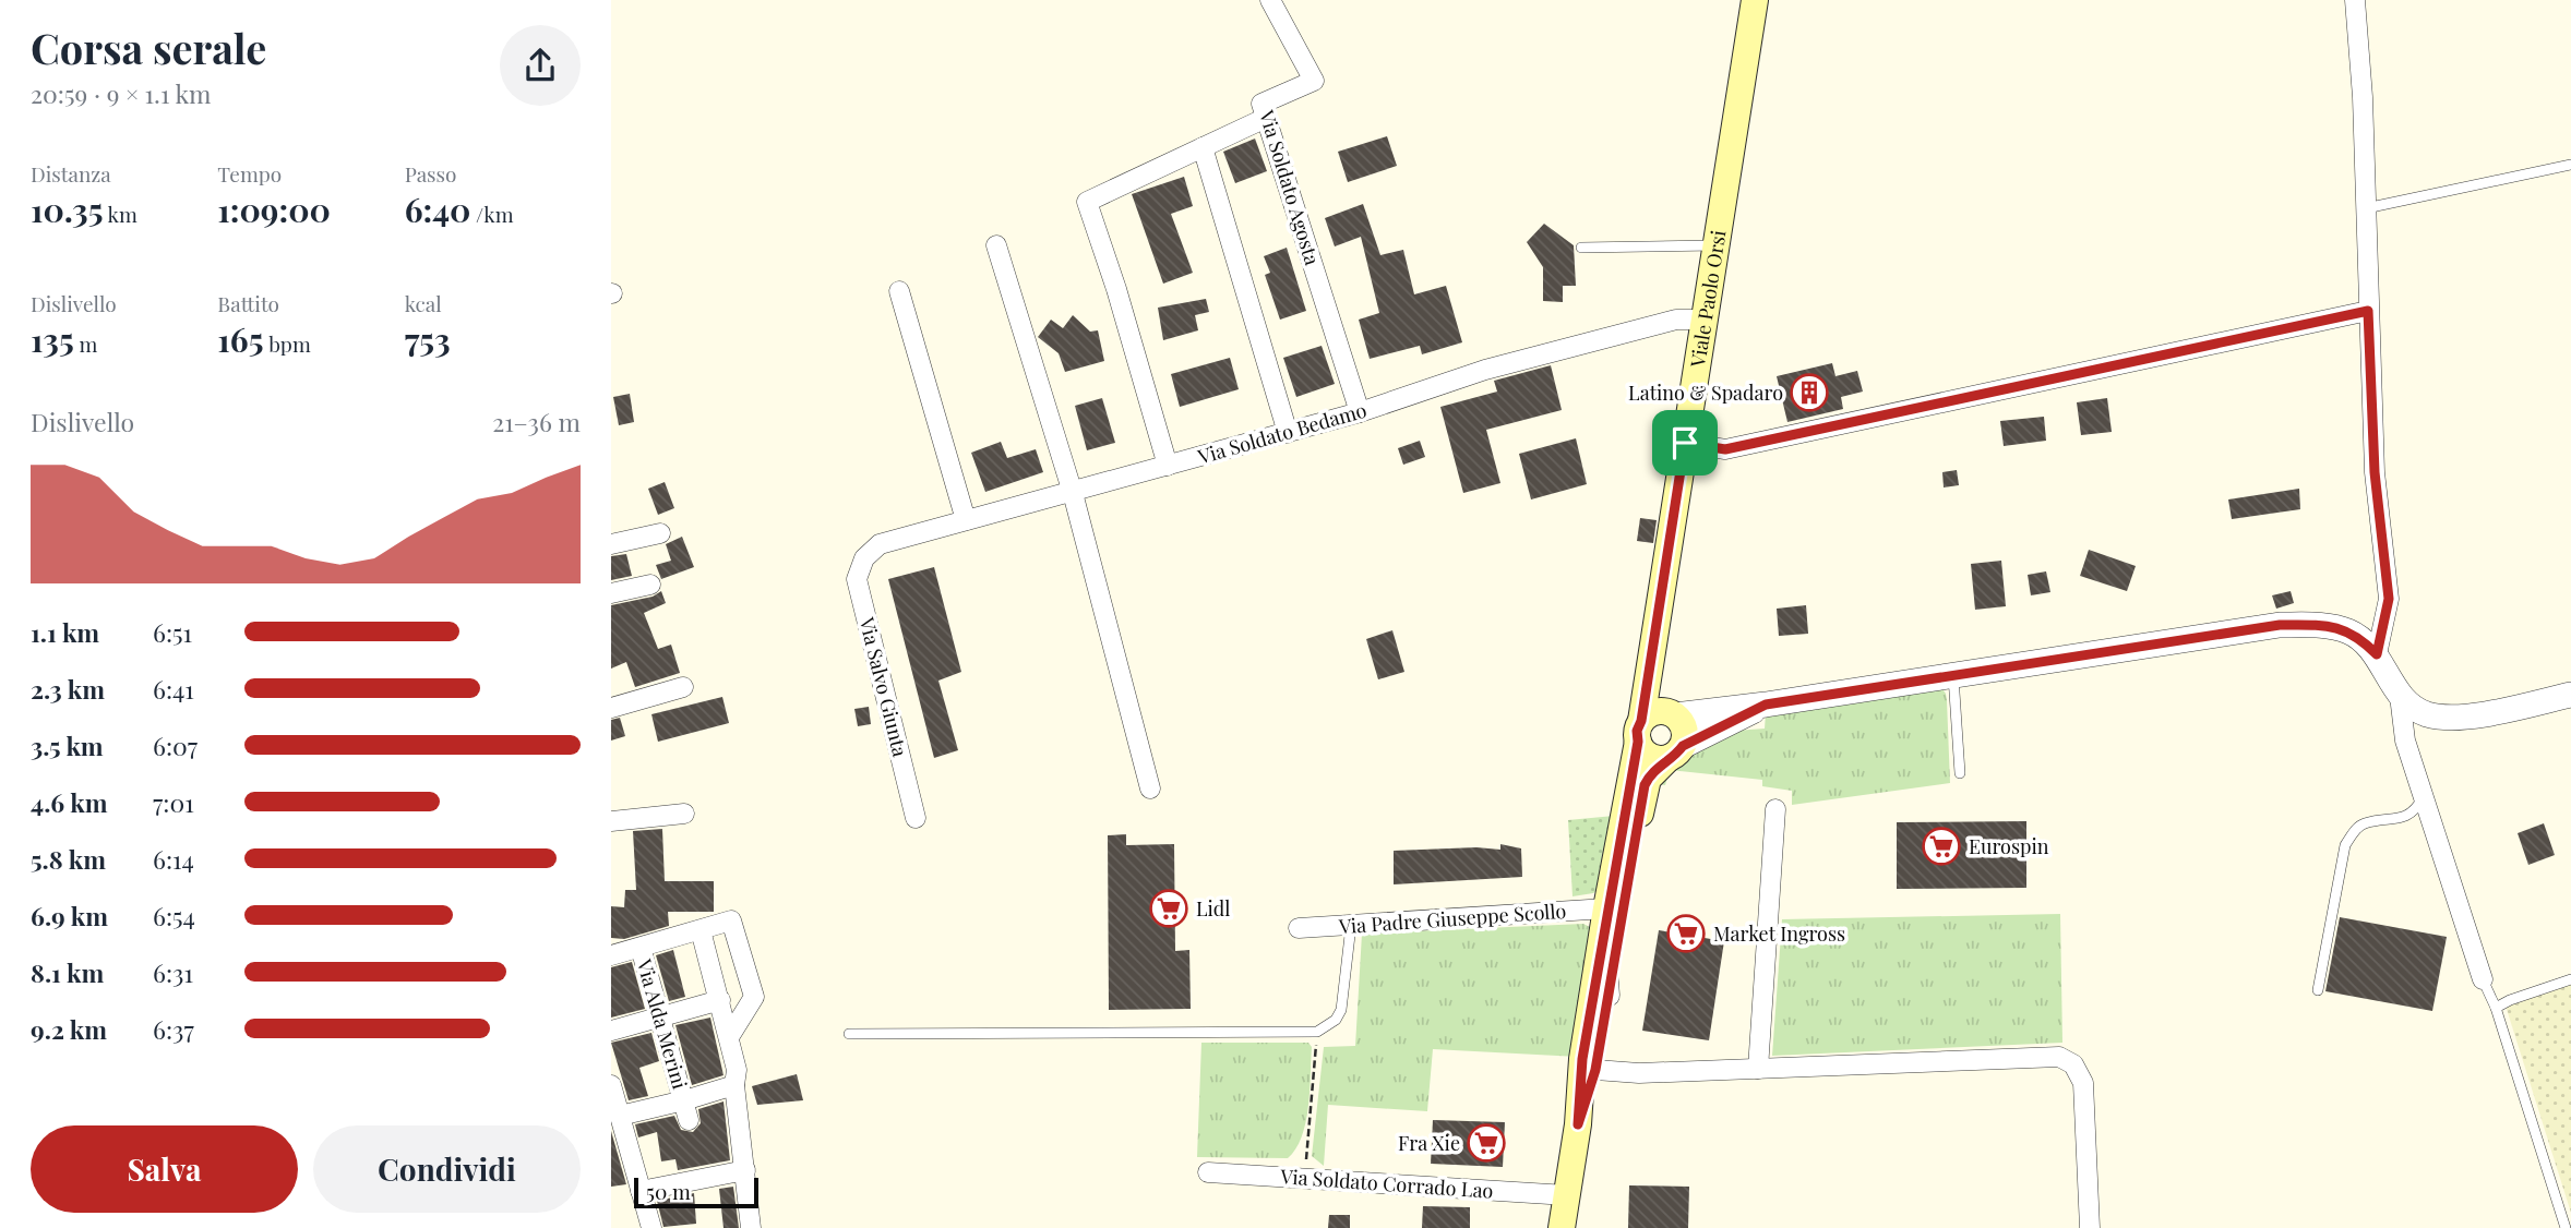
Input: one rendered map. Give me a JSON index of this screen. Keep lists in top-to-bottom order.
{
  "streets": {
    "main road": ["Viale Paolo Orsi"],
    "street": [
      "Via Soldato Agosta",
      "Via Soldato Bedamo",
      "Via Salvo Giunta",
      "Via Padre Giuseppe Scollo",
      "Via Alda Merini",
      "Via Soldato Corrado Lao"
    ]
  },
  "crossings": [
    ["Via Soldato Agosta", "Via Soldato Bedamo"],
    ["Viale Paolo Orsi", "Via Soldato Bedamo"],
    ["Via Soldato Bedamo", "Via Salvo Giunta"]
  ],
  "places": {
    "building": ["Latino & Spadaro"],
    "supermarket": [
      "Eurospin",
      "Lidl",
      "Market Ingross",
      "Fra Xie"
    ]
  },
  "scale_bar": "50 m",
  "page": {
    "heading": ["Corsa serale", "20:59 · 9 × 1.1 km"],
    "stats": [
      ["Distanza", "10.35 km"],
      ["Tempo", "1:09:00"],
      ["Passo", "6:40 /km"],
      ["Dislivello", "135 m"],
      ["Battito", "165 bpm"],
      ["kcal", "753"]
    ],
    "chart": ["Dislivello", "21–36 m"],
    "list": [
      {
        "name": "1.1 km",
        "note": "6:51"
      },
      {
        "name": "2.3 km",
        "note": "6:41"
      },
      {
        "name": "3.5 km",
        "note": "6:07"
      },
      {
        "name": "4.6 km",
        "note": "7:01"
      },
      {
        "name": "5.8 km",
        "note": "6:14"
      },
      {
        "name": "6.9 km",
        "note": "6:54"
      },
      {
        "name": "8.1 km",
        "note": "6:31"
      },
      {
        "name": "9.2 km",
        "note": "6:37"
      }
    ],
    "buttons": ["Salva", "Condividi"],
    "scale": "50 m"
  }
}
